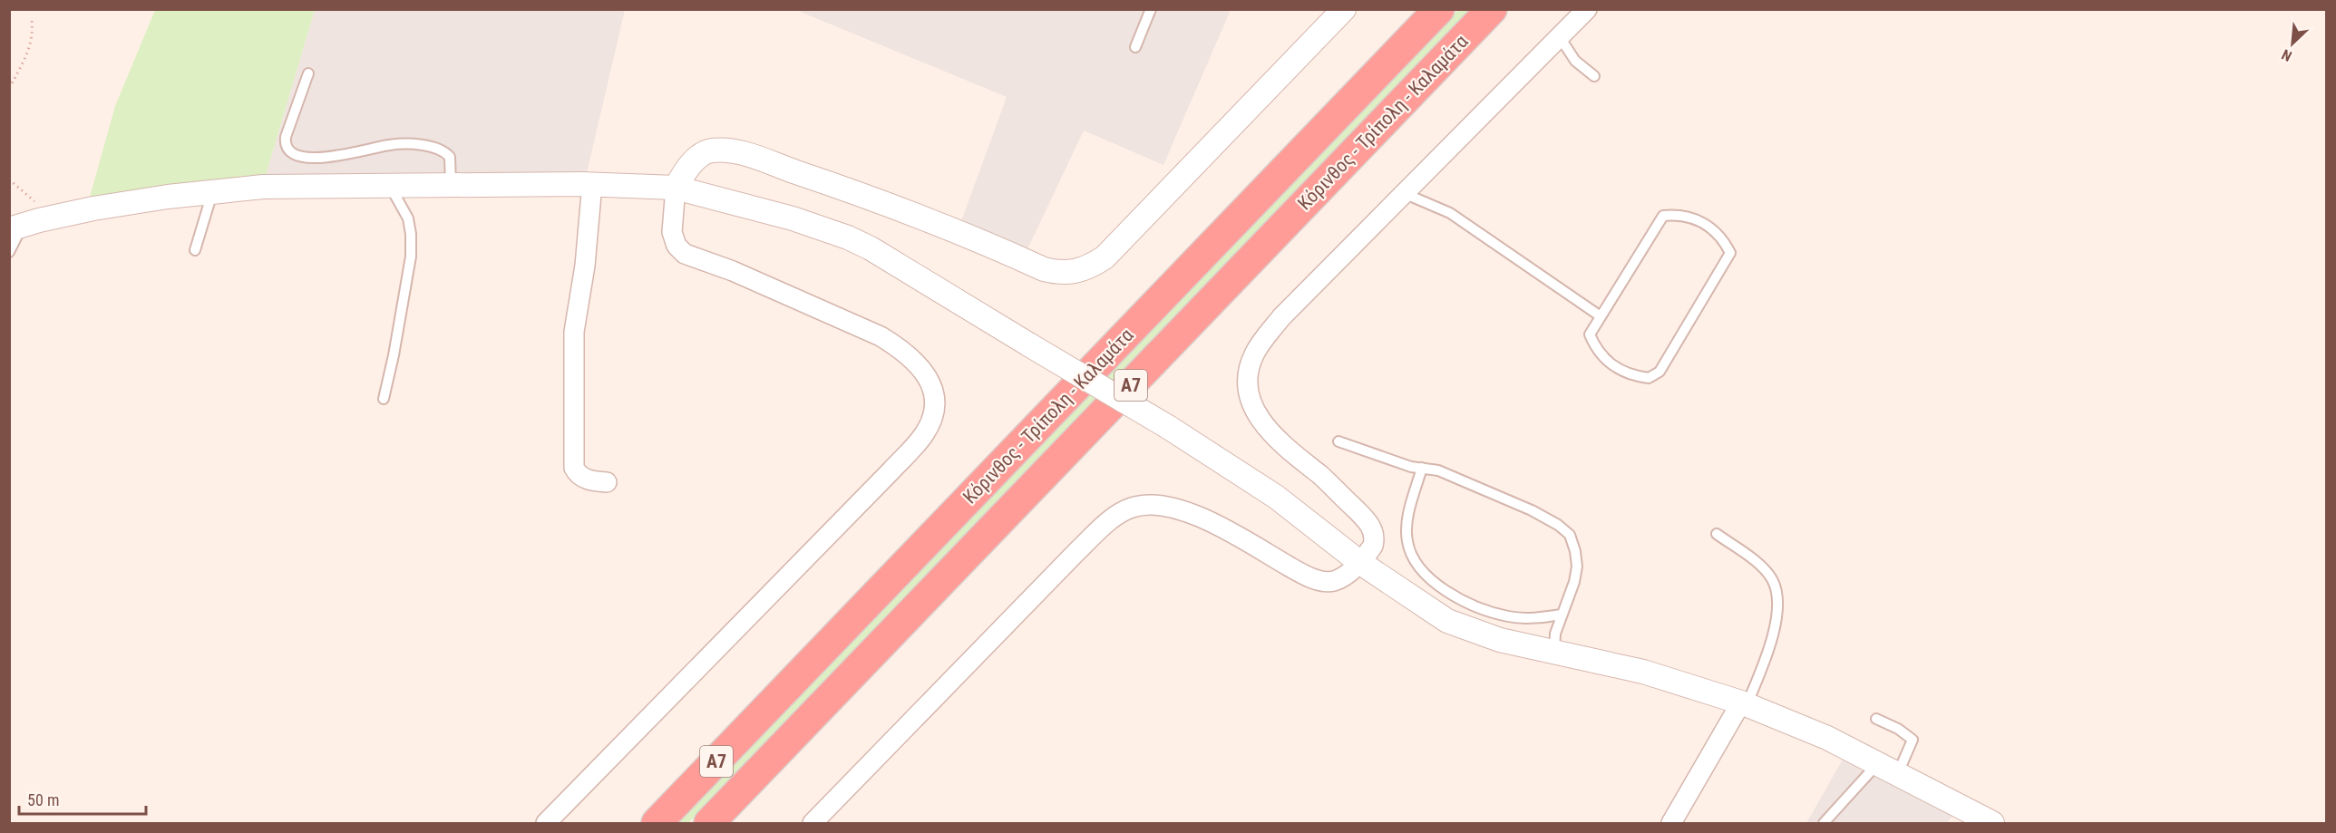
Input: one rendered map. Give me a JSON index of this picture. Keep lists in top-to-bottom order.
{
  "streets": {
    "highway": ["Κόρινθος - Τρίπολη - Καλαμάτα", "Α7"]
  },
  "scale_bar": "50 m",
  "north": "bottom left"
}
